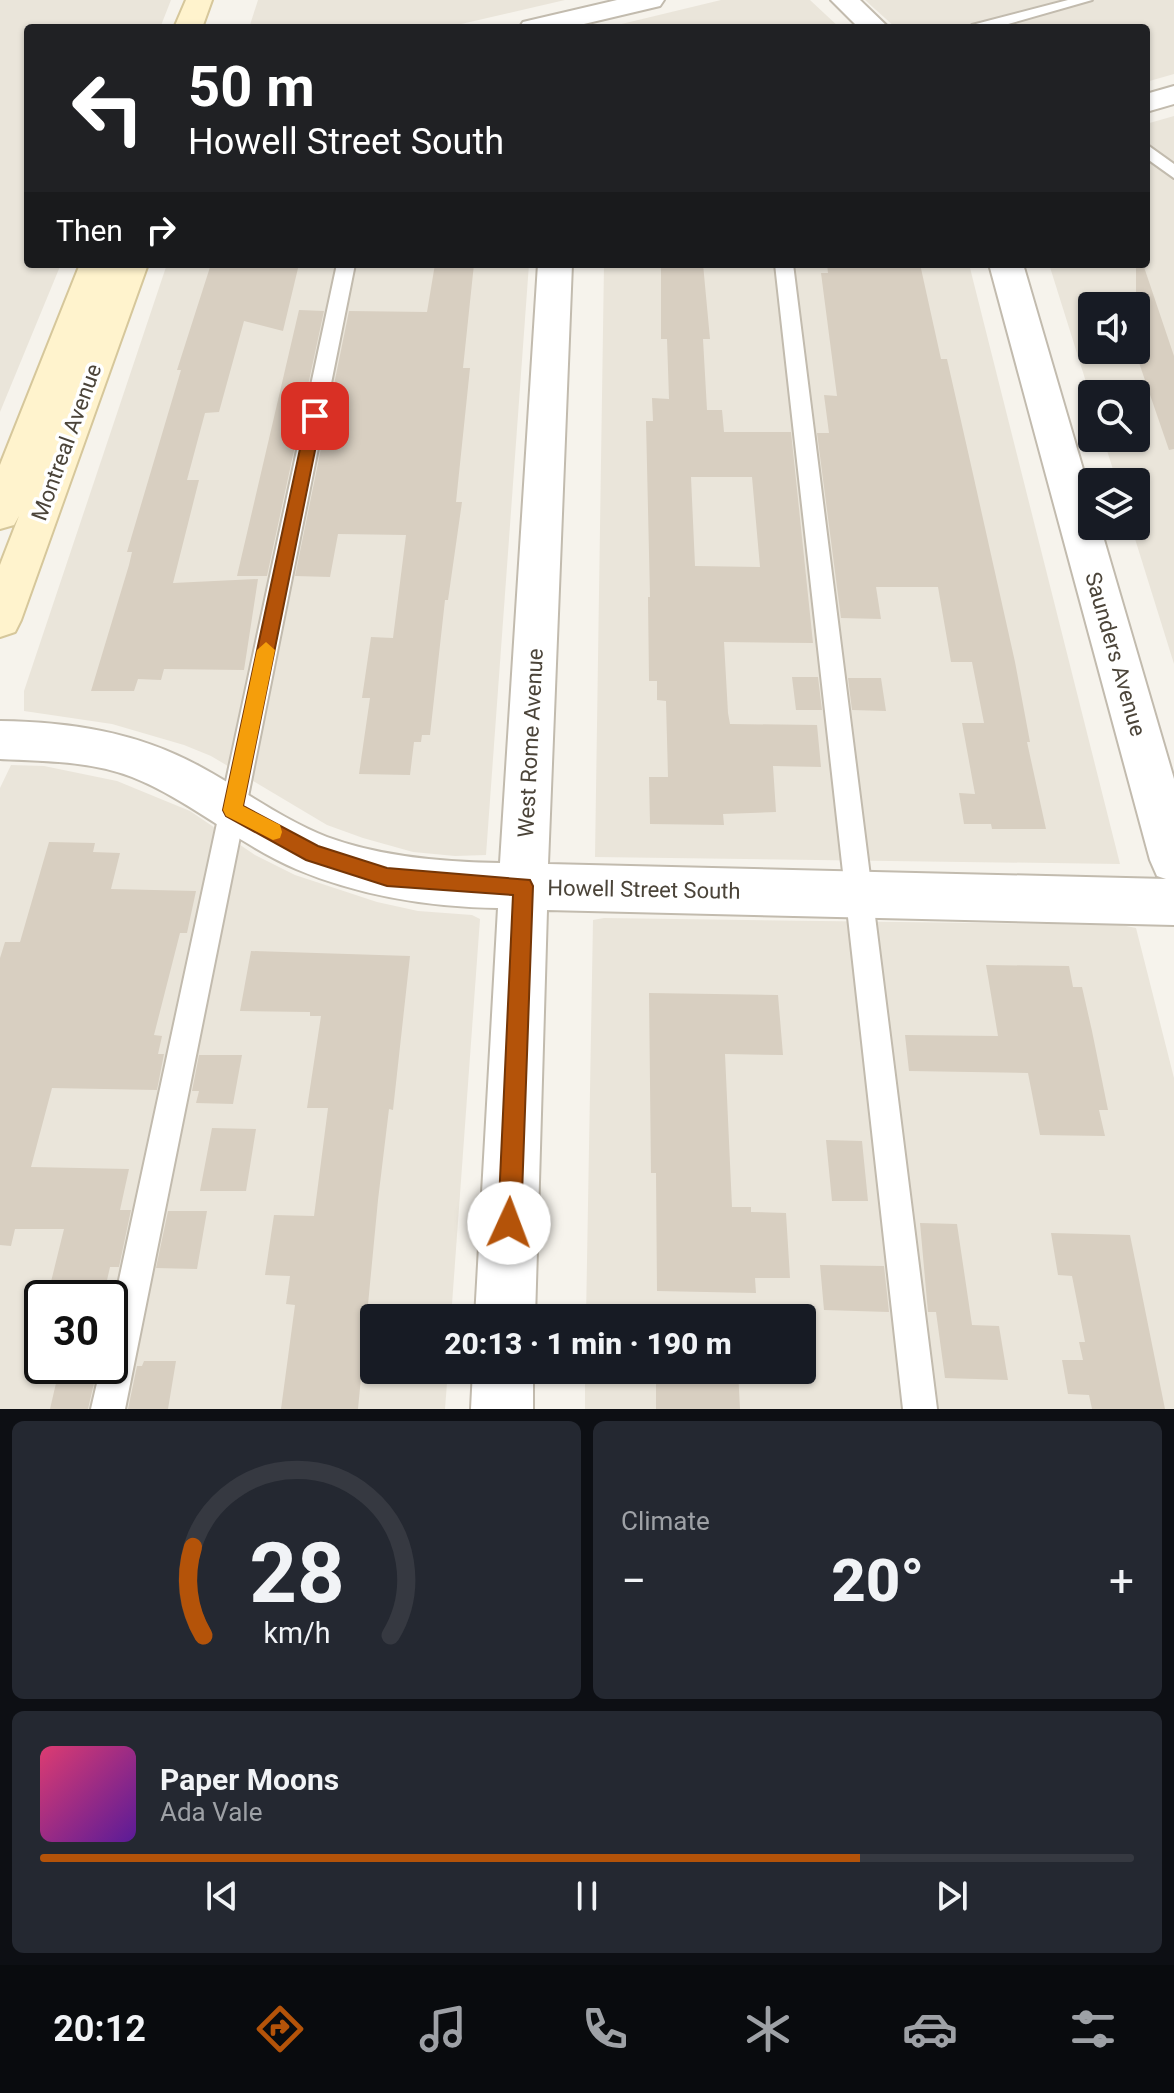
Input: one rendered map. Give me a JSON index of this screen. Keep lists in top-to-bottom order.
{
  "streets": {
    "street": [
      "Montreal Avenue",
      "Saunders Avenue",
      "West Rome Avenue",
      "Howell Street South"
    ]
  },
  "crossings": [
    ["West Rome Avenue", "Howell Street South"]
  ],
  "page": {
    "turn": ["50 m", "Howell Street South"],
    "then": "Then",
    "limit": "30",
    "trip": "20:13 · 1 min · 190 m",
    "tile": "Climate",
    "heat": ["−", "20°", "+"],
    "song": ["Paper Moons", "Ada Vale"],
    "tabs": "20:12",
    "gauge": ["28", "km/h"]
  }
}
